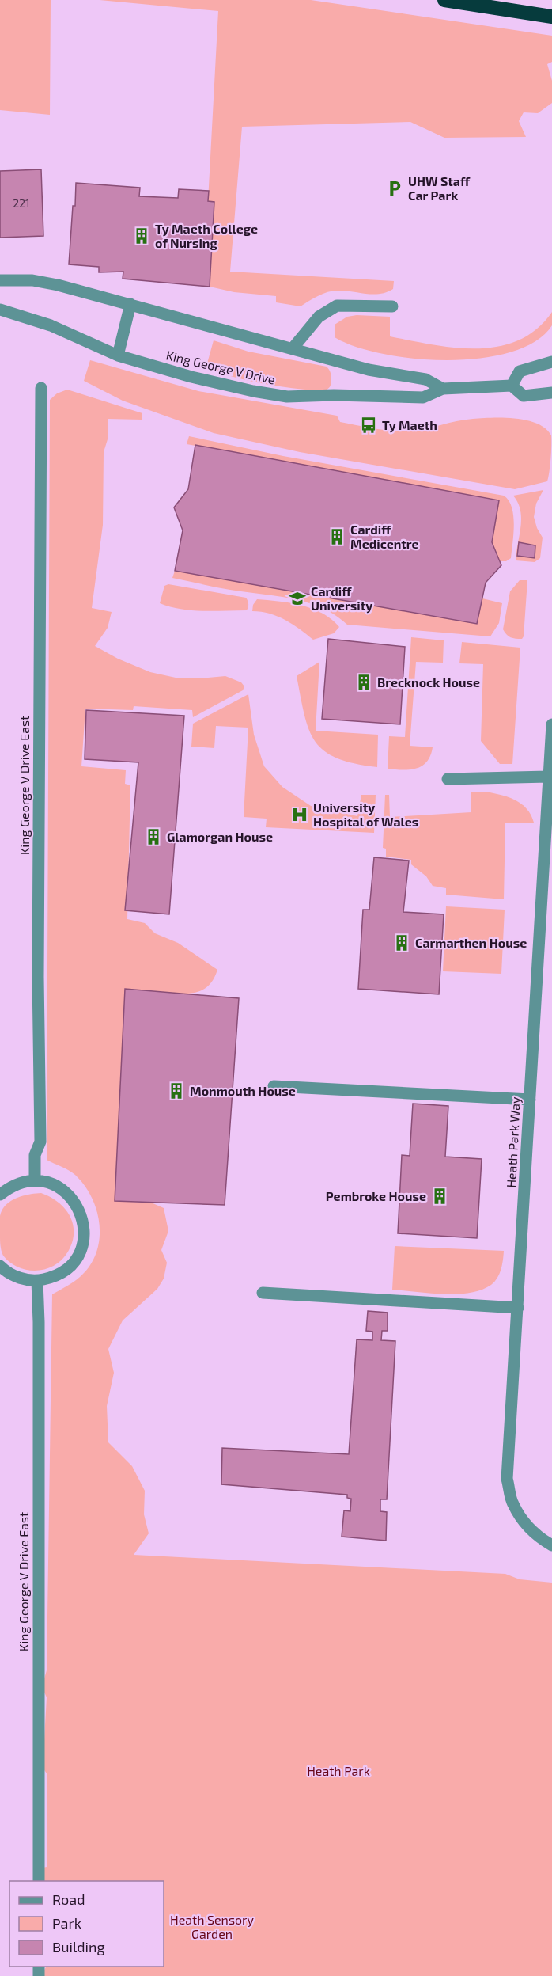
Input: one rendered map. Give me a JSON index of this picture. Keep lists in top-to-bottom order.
{
  "streets": {
    "street": ["King George V Drive", "King George V Drive East", "Heath Park Way"]
  },
  "parks": ["Heath Park", "Heath Sensory Garden"],
  "places": {
    "parking": ["UHW Staff Car Park"],
    "building": [
      "Ty Maeth College of Nursing",
      "Cardiff Medicentre",
      "Brecknock House",
      "Glamorgan House",
      "Carmarthen House",
      "Monmouth House",
      "Pembroke House"
    ],
    "bus stop": ["Ty Maeth"],
    "school or university": ["Cardiff University"],
    "hospital": ["University Hospital of Wales"]
  },
  "house_numbers": ["221"],
  "legend": ["Road", "Park", "Building"]
}
